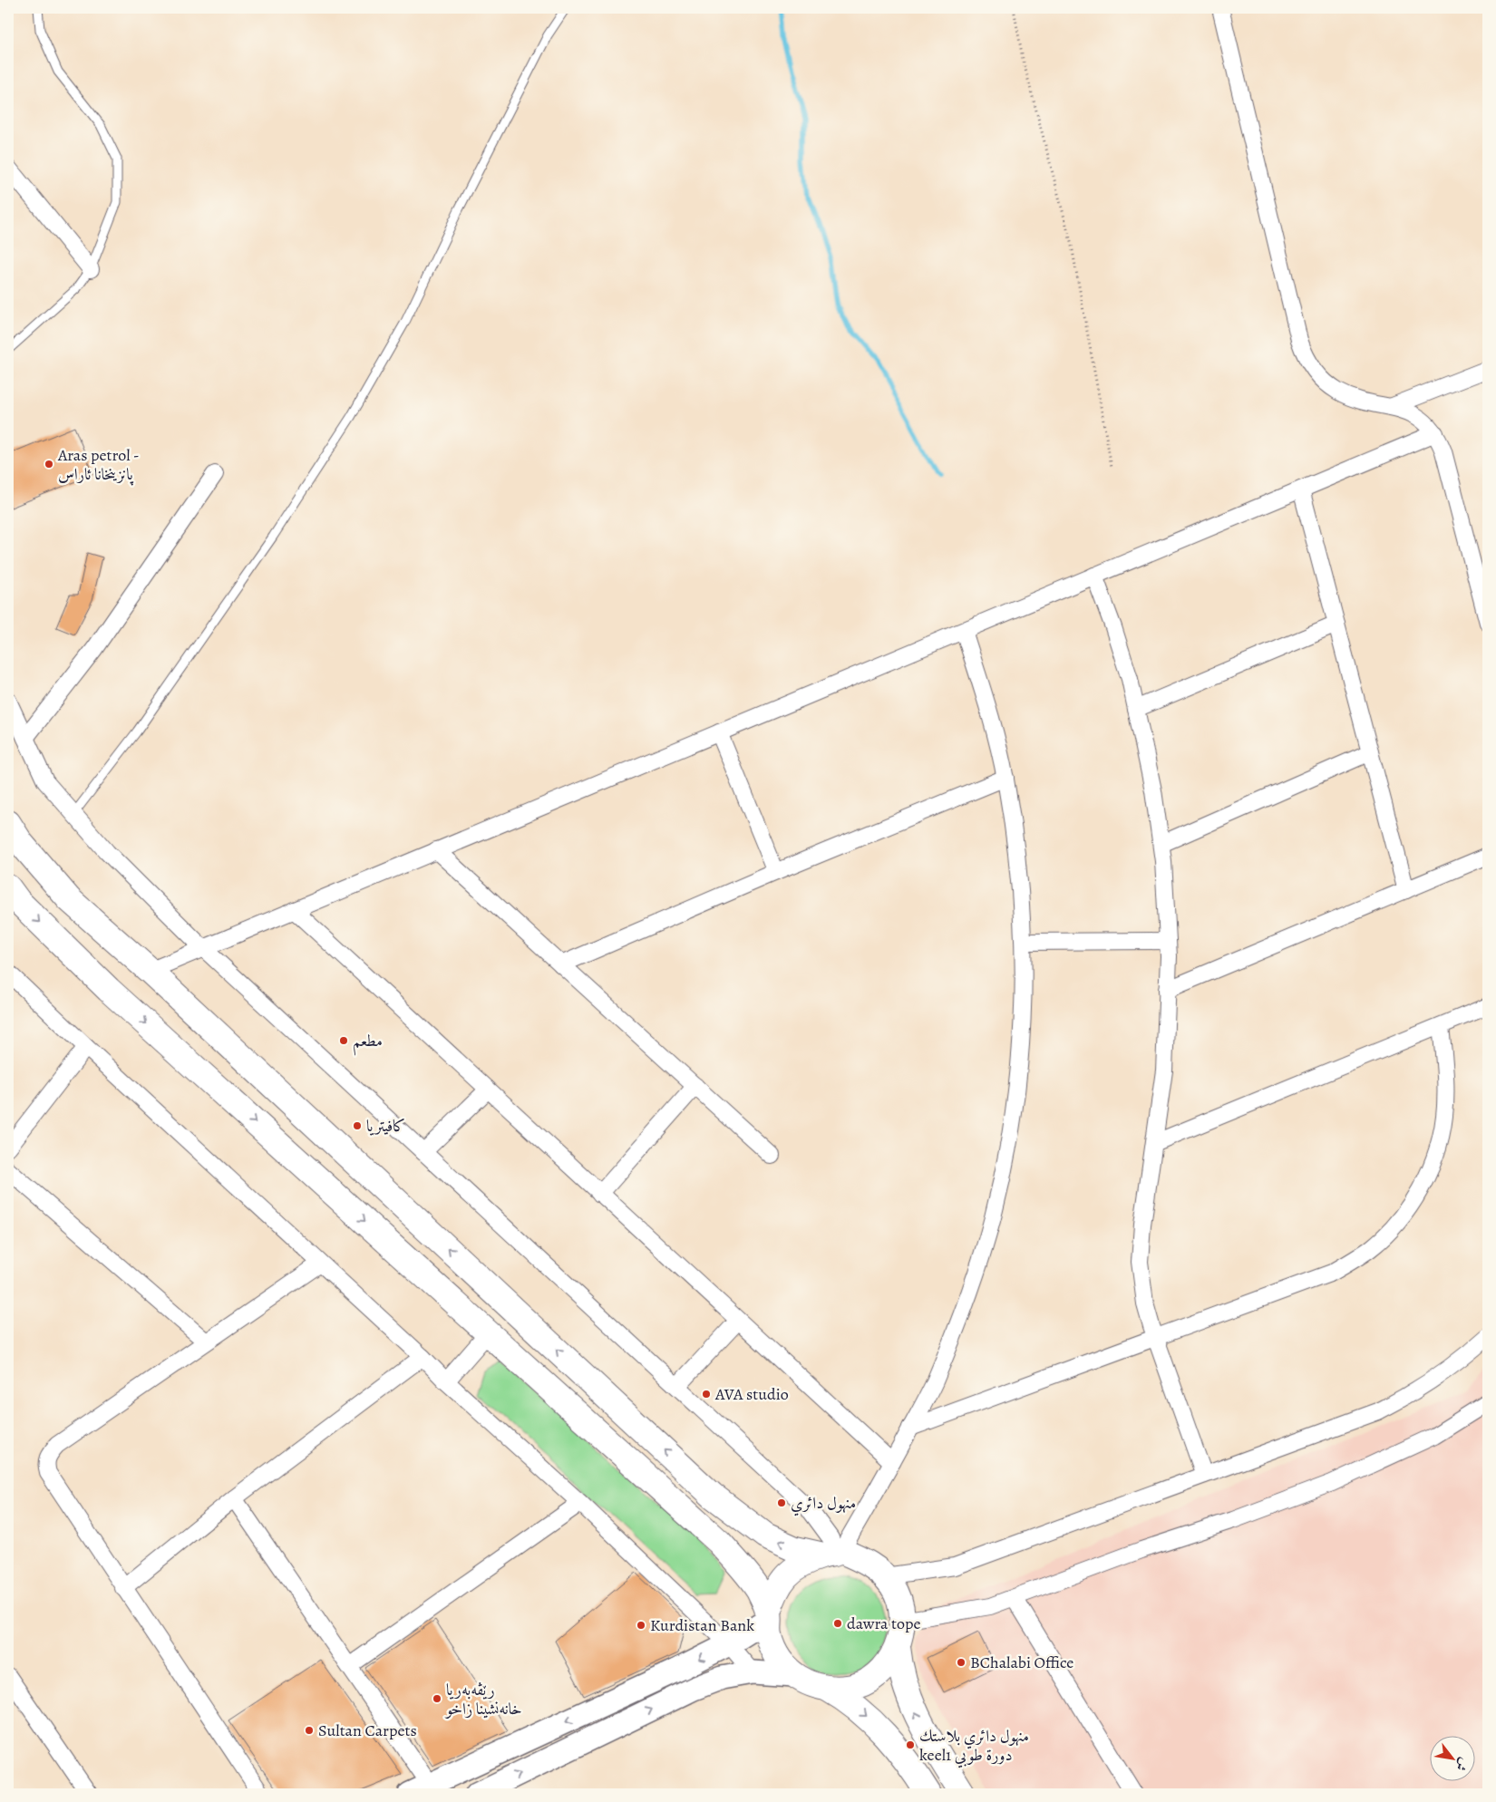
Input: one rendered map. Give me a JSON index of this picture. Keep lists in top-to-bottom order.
{
  "places": [
    "Aras petrol - پانزینخانا ئاراس",
    "مطعم",
    "كافيتريا",
    "AVA studio",
    "منهول دائري",
    "dawra tope",
    "Kurdistan Bank",
    "BChalabi Office",
    "رێڤه‌به‌ريا خانه‌نشينا زاخو",
    "Sultan Carpets",
    "منهول دائري بلاستك keel1 دورة طوبي"
  ],
  "north": "bottom right"
}
